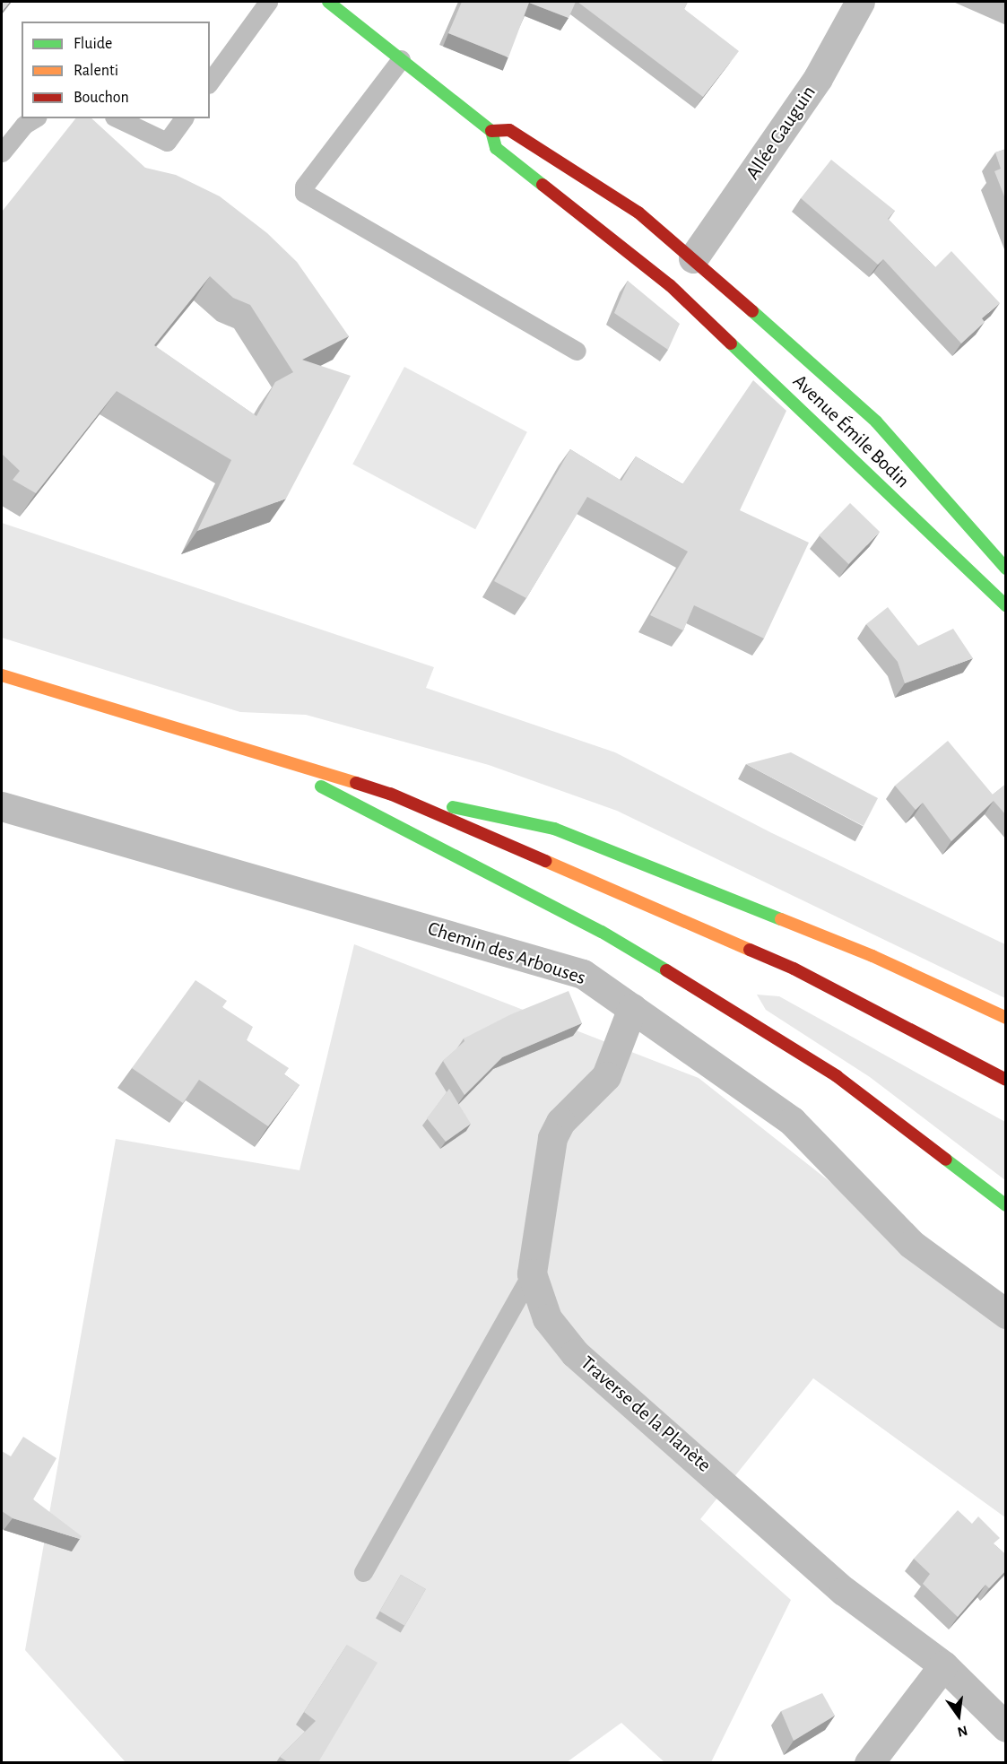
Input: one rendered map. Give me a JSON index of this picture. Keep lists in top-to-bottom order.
{
  "streets": {
    "main road": ["Avenue Émile Bodin"],
    "street": ["Allée Gauguin", "Chemin des Arbouses", "Traverse de la Planète"]
  },
  "crossings": [
    ["Allée Gauguin", "Avenue Émile Bodin"],
    ["Chemin des Arbouses", "Traverse de la Planète"]
  ],
  "legend": ["Fluide", "Ralenti", "Bouchon"],
  "north": "bottom"
}
